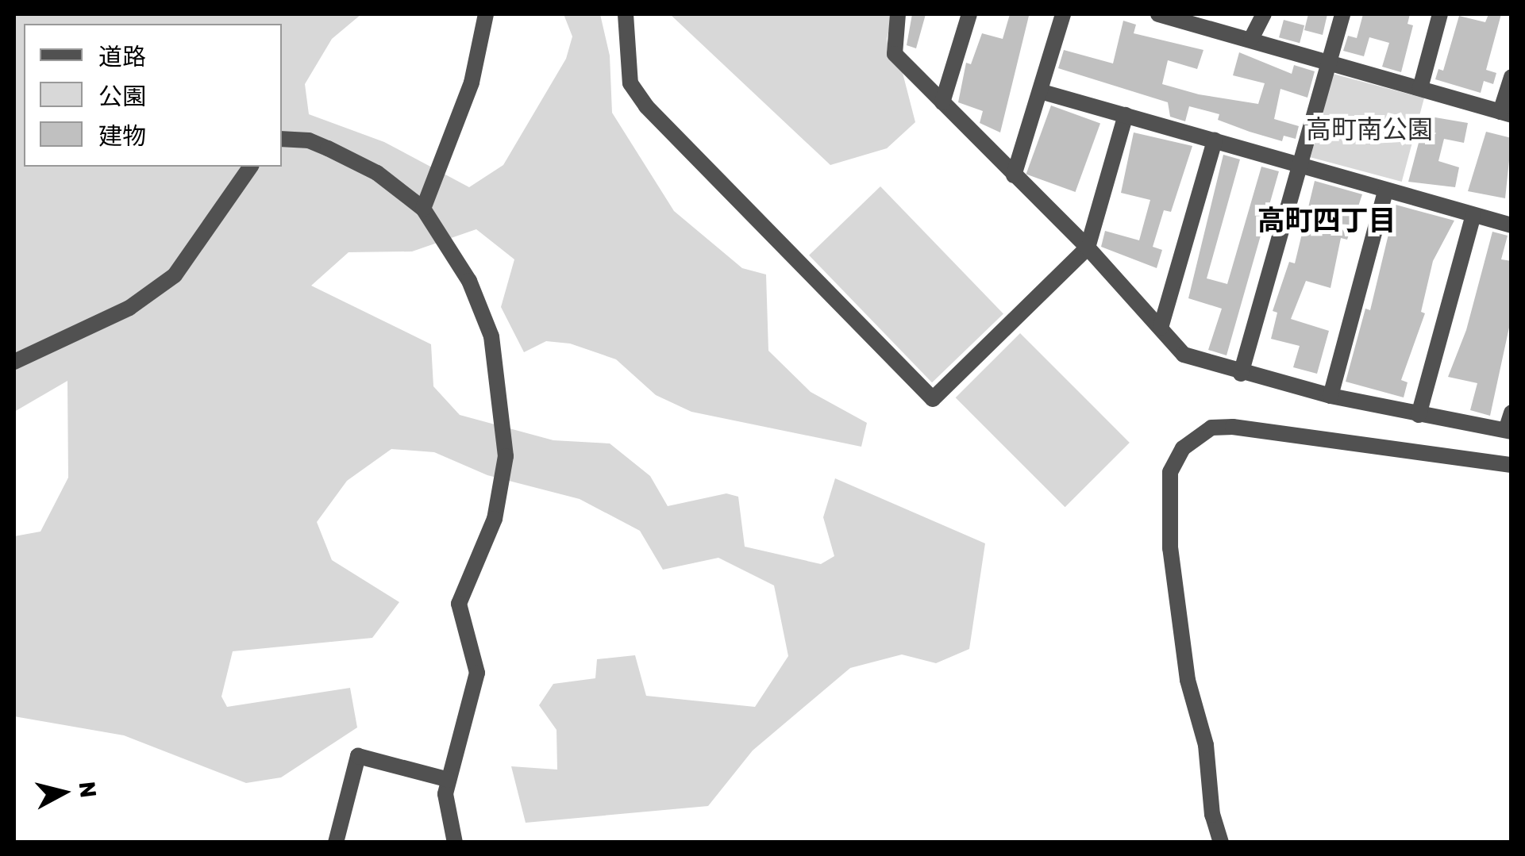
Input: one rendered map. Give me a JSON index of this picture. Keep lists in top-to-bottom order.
{
  "districts": ["高町四丁目"],
  "parks": ["高町南公園"],
  "legend": ["道路", "公園", "建物"],
  "north": "right"
}
